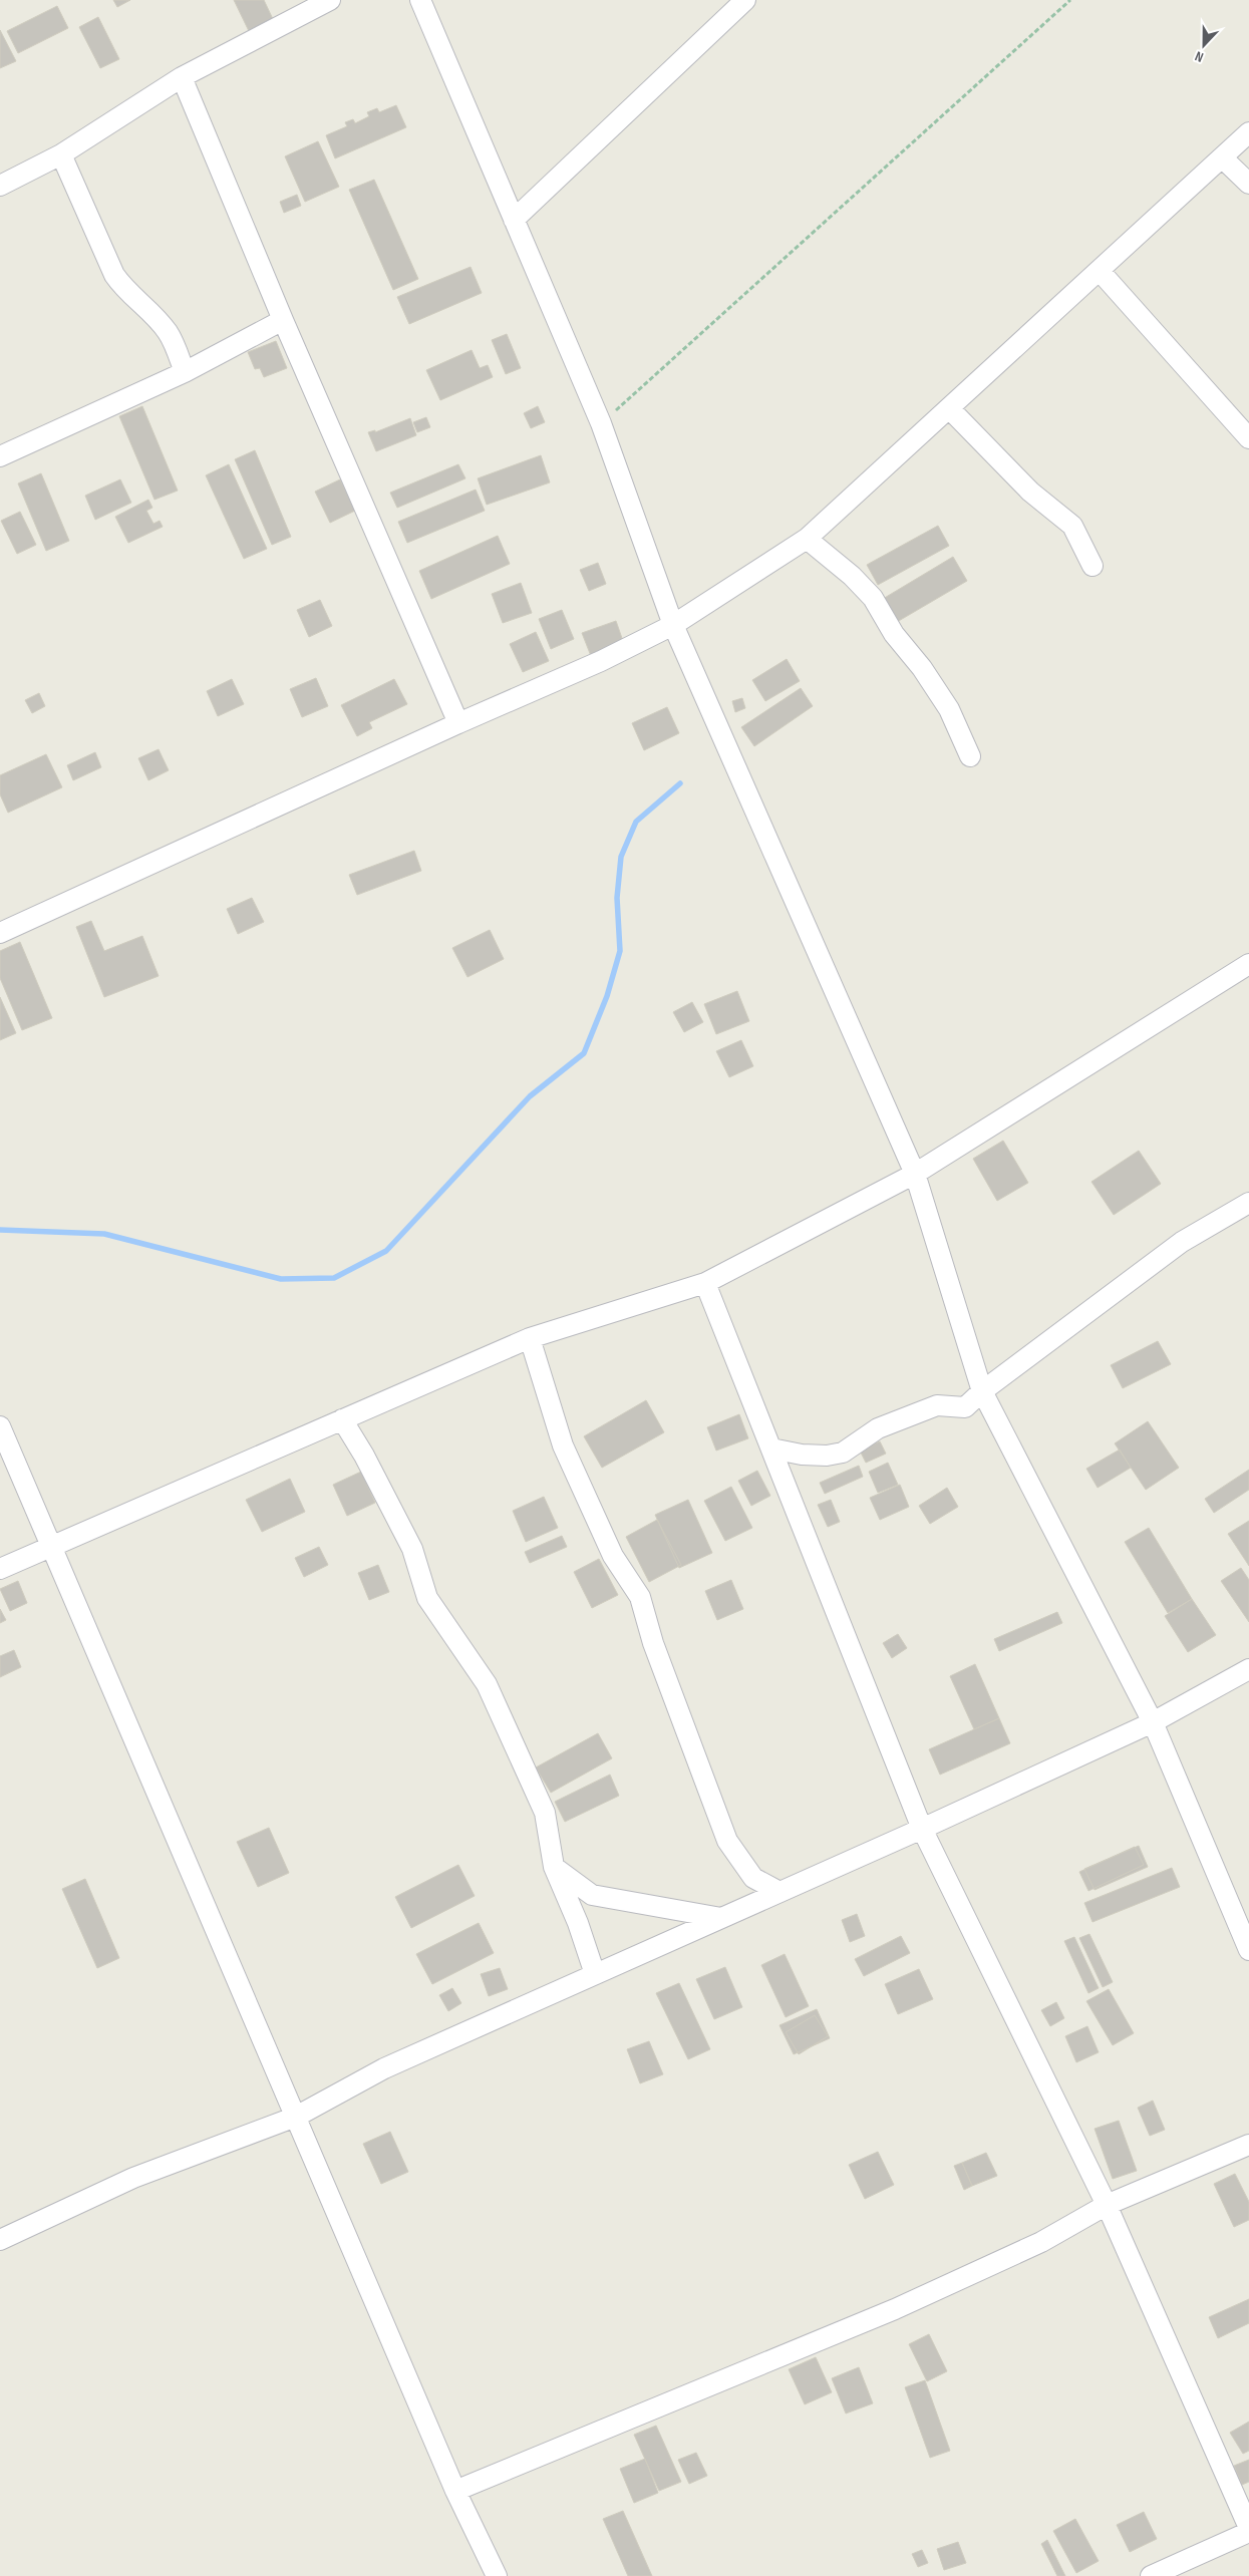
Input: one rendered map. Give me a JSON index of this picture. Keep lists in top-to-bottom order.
{
  "north": "bottom"
}
